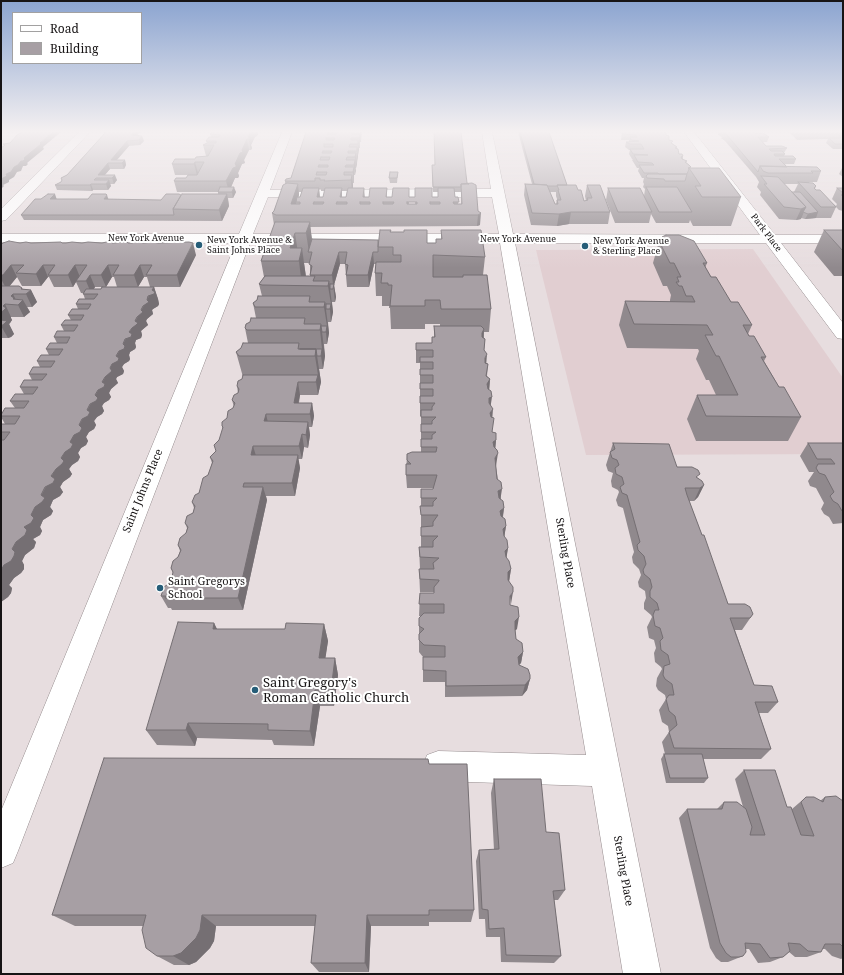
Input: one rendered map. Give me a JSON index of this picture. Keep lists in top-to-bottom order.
{
  "streets": {
    "street": [
      "Park Place",
      "New York Avenue",
      "Saint Johns Place",
      "Sterling Place"
    ]
  },
  "crossings": [
    ["Park Place", "New York Avenue"],
    ["New York Avenue", "Saint Johns Place"],
    ["New York Avenue", "Sterling Place"]
  ],
  "places": [
    "New York Avenue & Saint Johns Place",
    "New York Avenue & Sterling Place",
    "Saint Gregorys School",
    "Saint Gregory's Roman Catholic Church"
  ],
  "legend": ["Road", "Building"]
}
